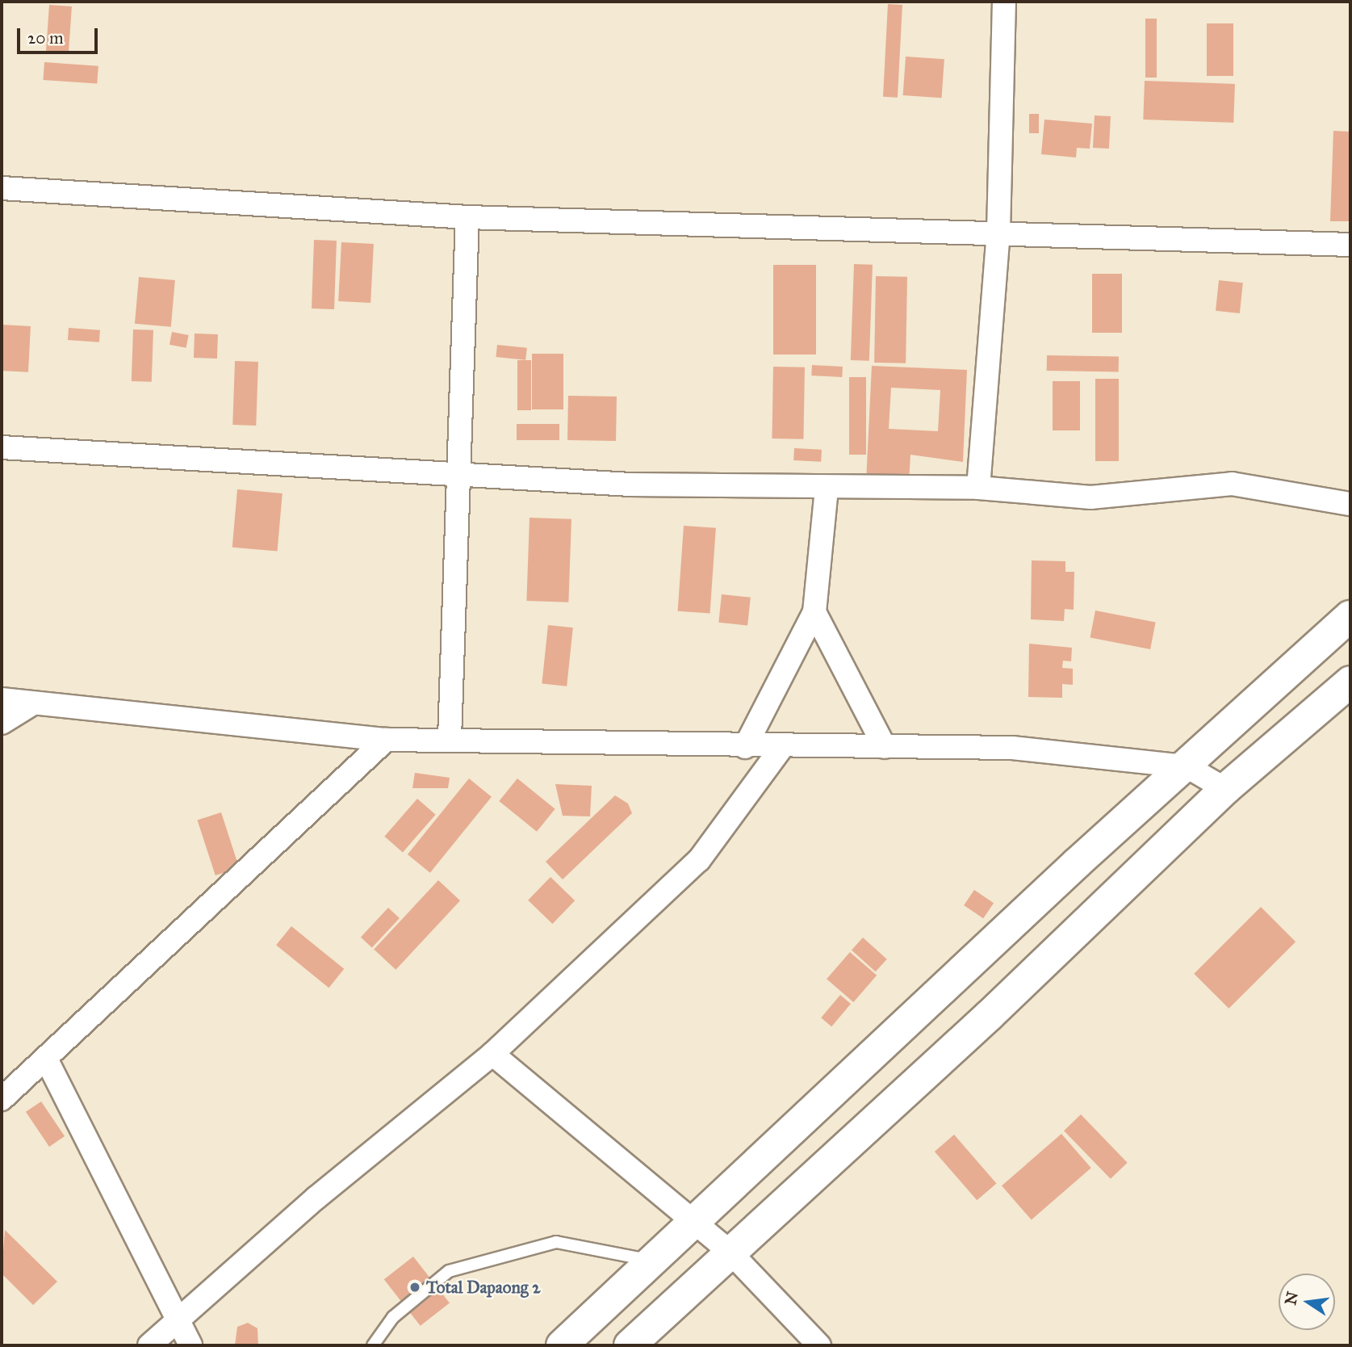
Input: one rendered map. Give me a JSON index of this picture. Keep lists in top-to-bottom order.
{
  "places": ["Total Dapaong 2"],
  "scale_bar": "20 m",
  "north": "left"
}
